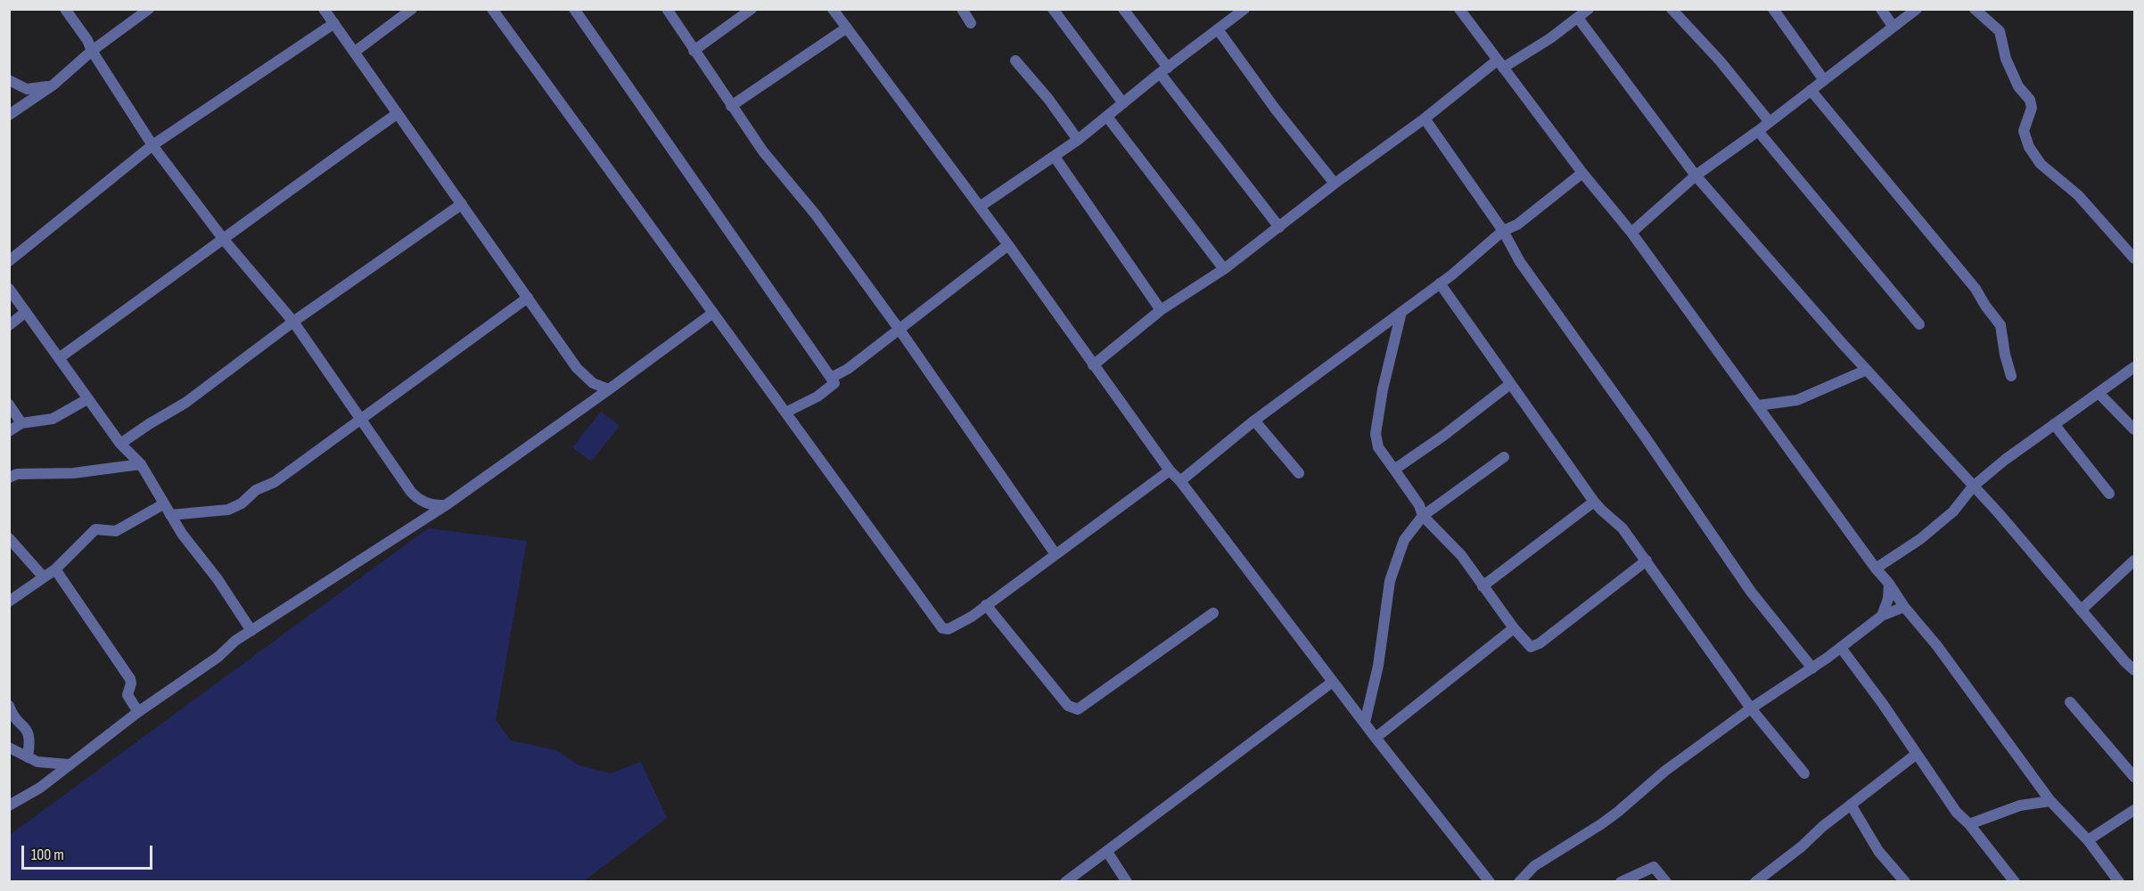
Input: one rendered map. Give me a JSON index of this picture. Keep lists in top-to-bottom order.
{
  "scale_bar": "100 m"
}
